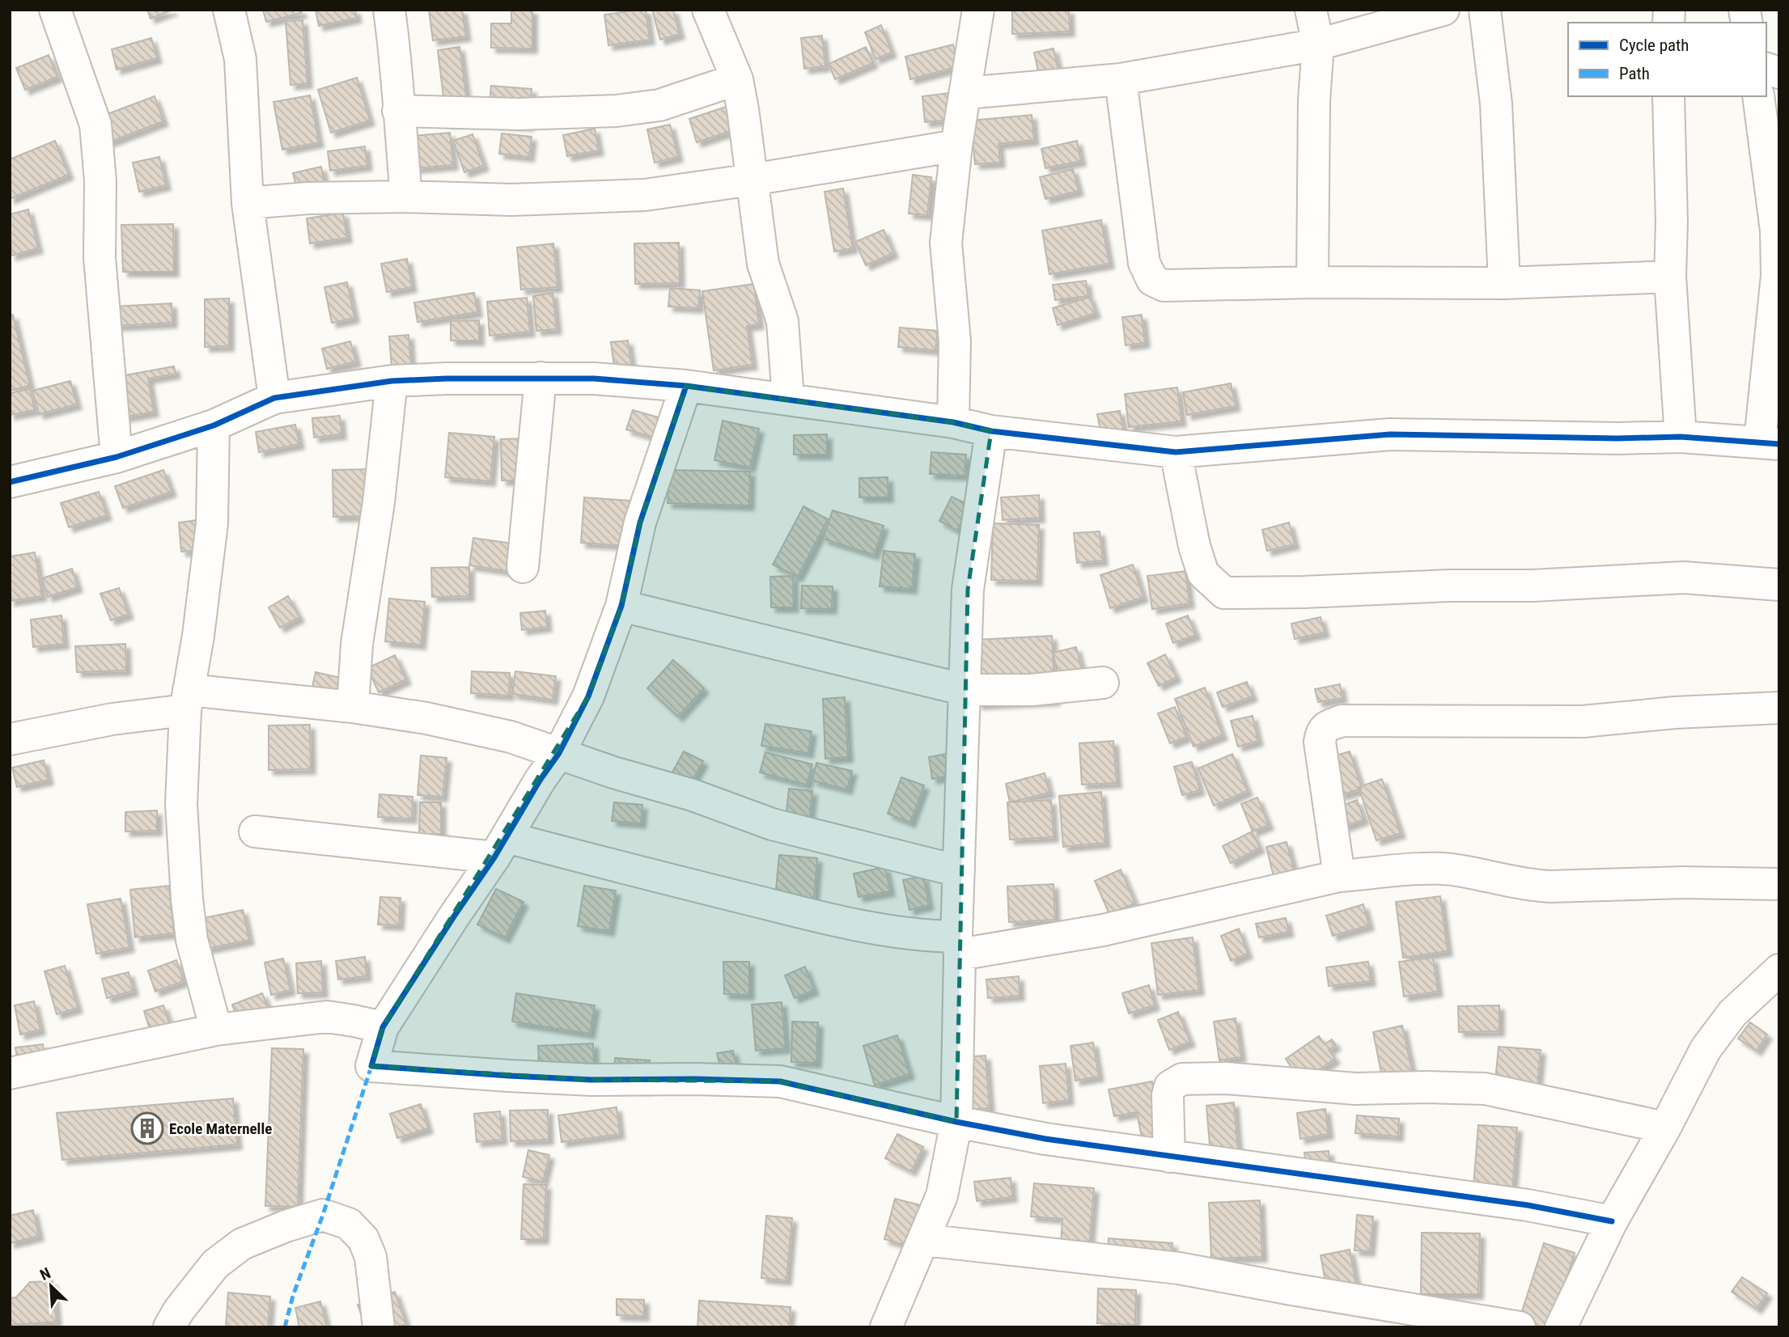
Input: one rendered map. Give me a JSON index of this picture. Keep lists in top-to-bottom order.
{
  "places": {
    "building": ["Ecole Maternelle"]
  },
  "legend": ["Cycle path", "Path"],
  "north": "top left"
}
